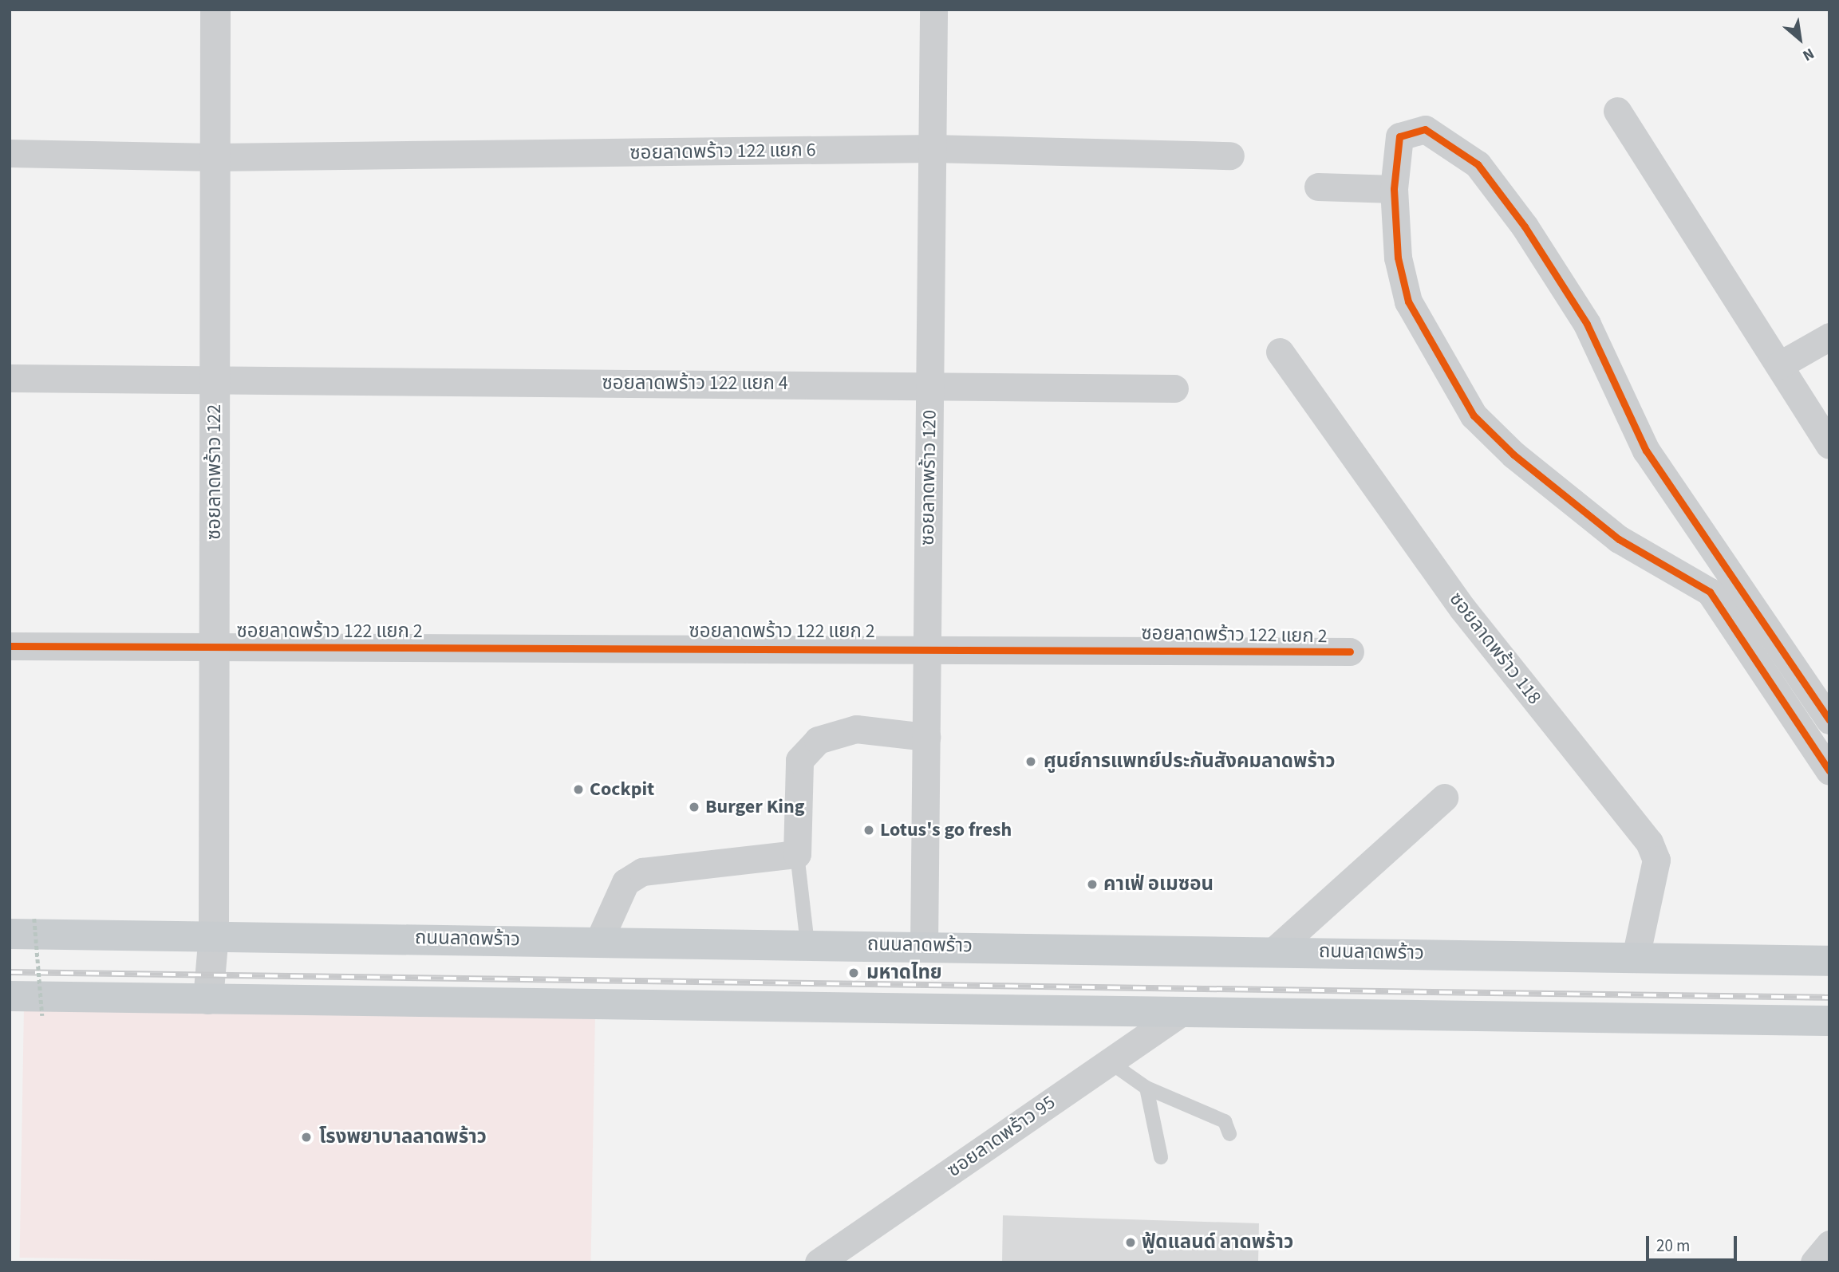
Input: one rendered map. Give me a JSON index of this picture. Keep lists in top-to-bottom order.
{
  "streets": {
    "main road": ["ถนนลาดพร้าว"],
    "street": [
      "ซอยลาดพร้าว 122 แยก 6",
      "ซอยลาดพร้าว 122 แยก 4",
      "ซอยลาดพร้าว 122",
      "ซอยลาดพร้าว 120",
      "ซอยลาดพร้าว 122 แยก 2",
      "ซอยลาดพร้าว 118",
      "ซอยลาดพร้าว 95"
    ]
  },
  "crossings": [
    ["ซอยลาดพร้าว 122 แยก 6", "ซอยลาดพร้าว 122"],
    ["ซอยลาดพร้าว 122 แยก 6", "ซอยลาดพร้าว 120"],
    ["ซอยลาดพร้าว 122 แยก 4", "ซอยลาดพร้าว 122"],
    ["ซอยลาดพร้าว 122 แยก 4", "ซอยลาดพร้าว 120"],
    ["ซอยลาดพร้าว 122", "ซอยลาดพร้าว 122 แยก 2"],
    ["ซอยลาดพร้าว 122", "ถนนลาดพร้าว"],
    ["ซอยลาดพร้าว 120", "ซอยลาดพร้าว 122 แยก 2"],
    ["ซอยลาดพร้าว 120", "ถนนลาดพร้าว"],
    ["ซอยลาดพร้าว 118", "ถนนลาดพร้าว"]
  ],
  "places": [
    "ศูนย์การแพทย์ประกันสังคมลาดพร้าว",
    "Cockpit",
    "Burger King",
    "Lotus's go fresh",
    "คาเฟ่ อเมซอน",
    "มหาดไทย",
    "โรงพยาบาลลาดพร้าว",
    "ฟู้ดแลนด์ ลาดพร้าว"
  ],
  "scale_bar": "20 m",
  "north": "bottom right"
}
